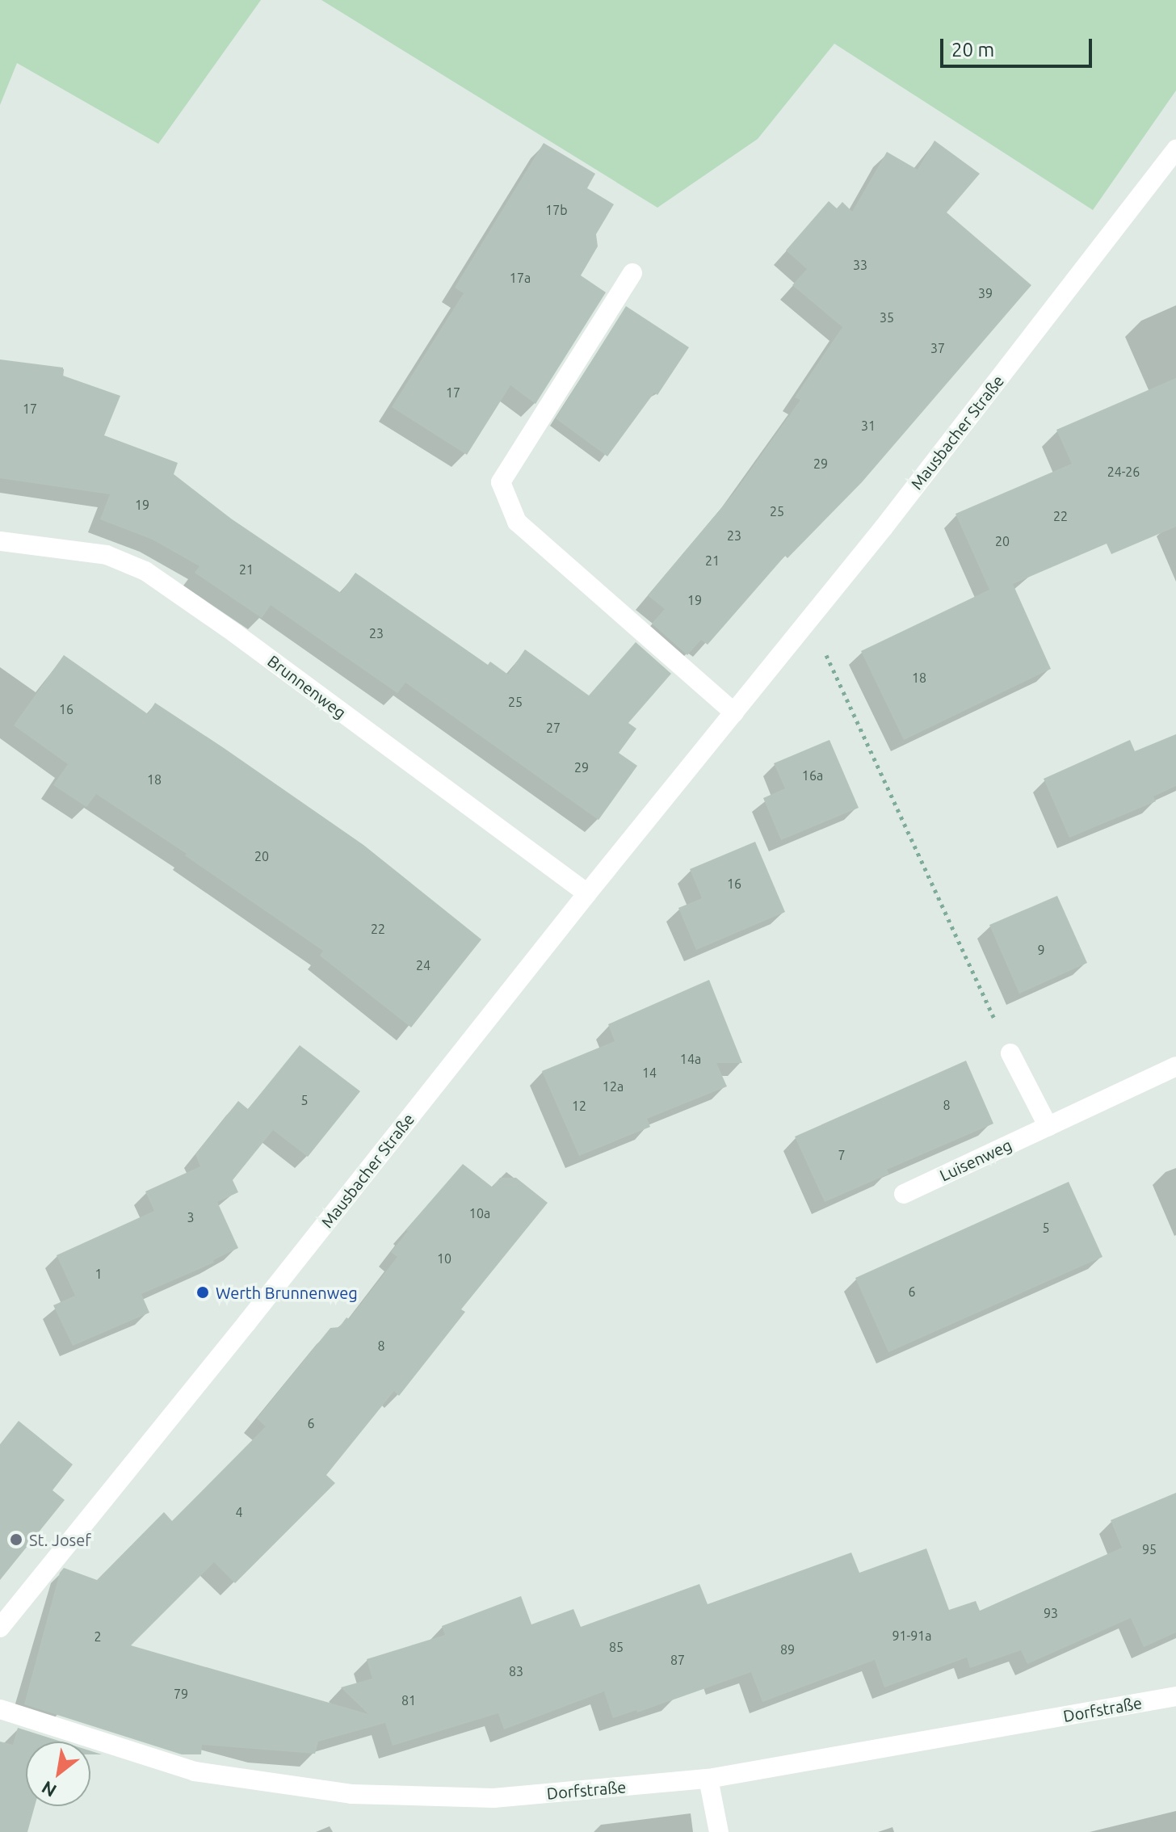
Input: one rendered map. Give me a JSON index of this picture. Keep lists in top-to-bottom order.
{
  "streets": {
    "street": [
      "Mausbacher Straße",
      "Brunnenweg",
      "Luisenweg",
      "Dorfstraße"
    ]
  },
  "crossings": [
    ["Mausbacher Straße", "Brunnenweg"]
  ],
  "places": ["Werth Brunnenweg", "St. Josef"],
  "house_numbers": [
    "17b",
    "33",
    "17a",
    "39",
    "35",
    "37",
    "17",
    "17",
    "31",
    "29",
    "24-26",
    "19",
    "25",
    "22",
    "23",
    "20",
    "21",
    "21",
    "19",
    "23",
    "18",
    "25",
    "16",
    "27",
    "29",
    "16a",
    "18",
    "20",
    "16",
    "22",
    "9",
    "24",
    "14a",
    "14",
    "12a",
    "5",
    "8",
    "12",
    "7",
    "10a",
    "3",
    "5",
    "10",
    "1",
    "6",
    "8",
    "6",
    "4",
    "95",
    "93",
    "91-91a",
    "2",
    "85",
    "89",
    "87",
    "83",
    "79",
    "81"
  ],
  "scale_bar": "20 m",
  "north": "bottom left"
}
